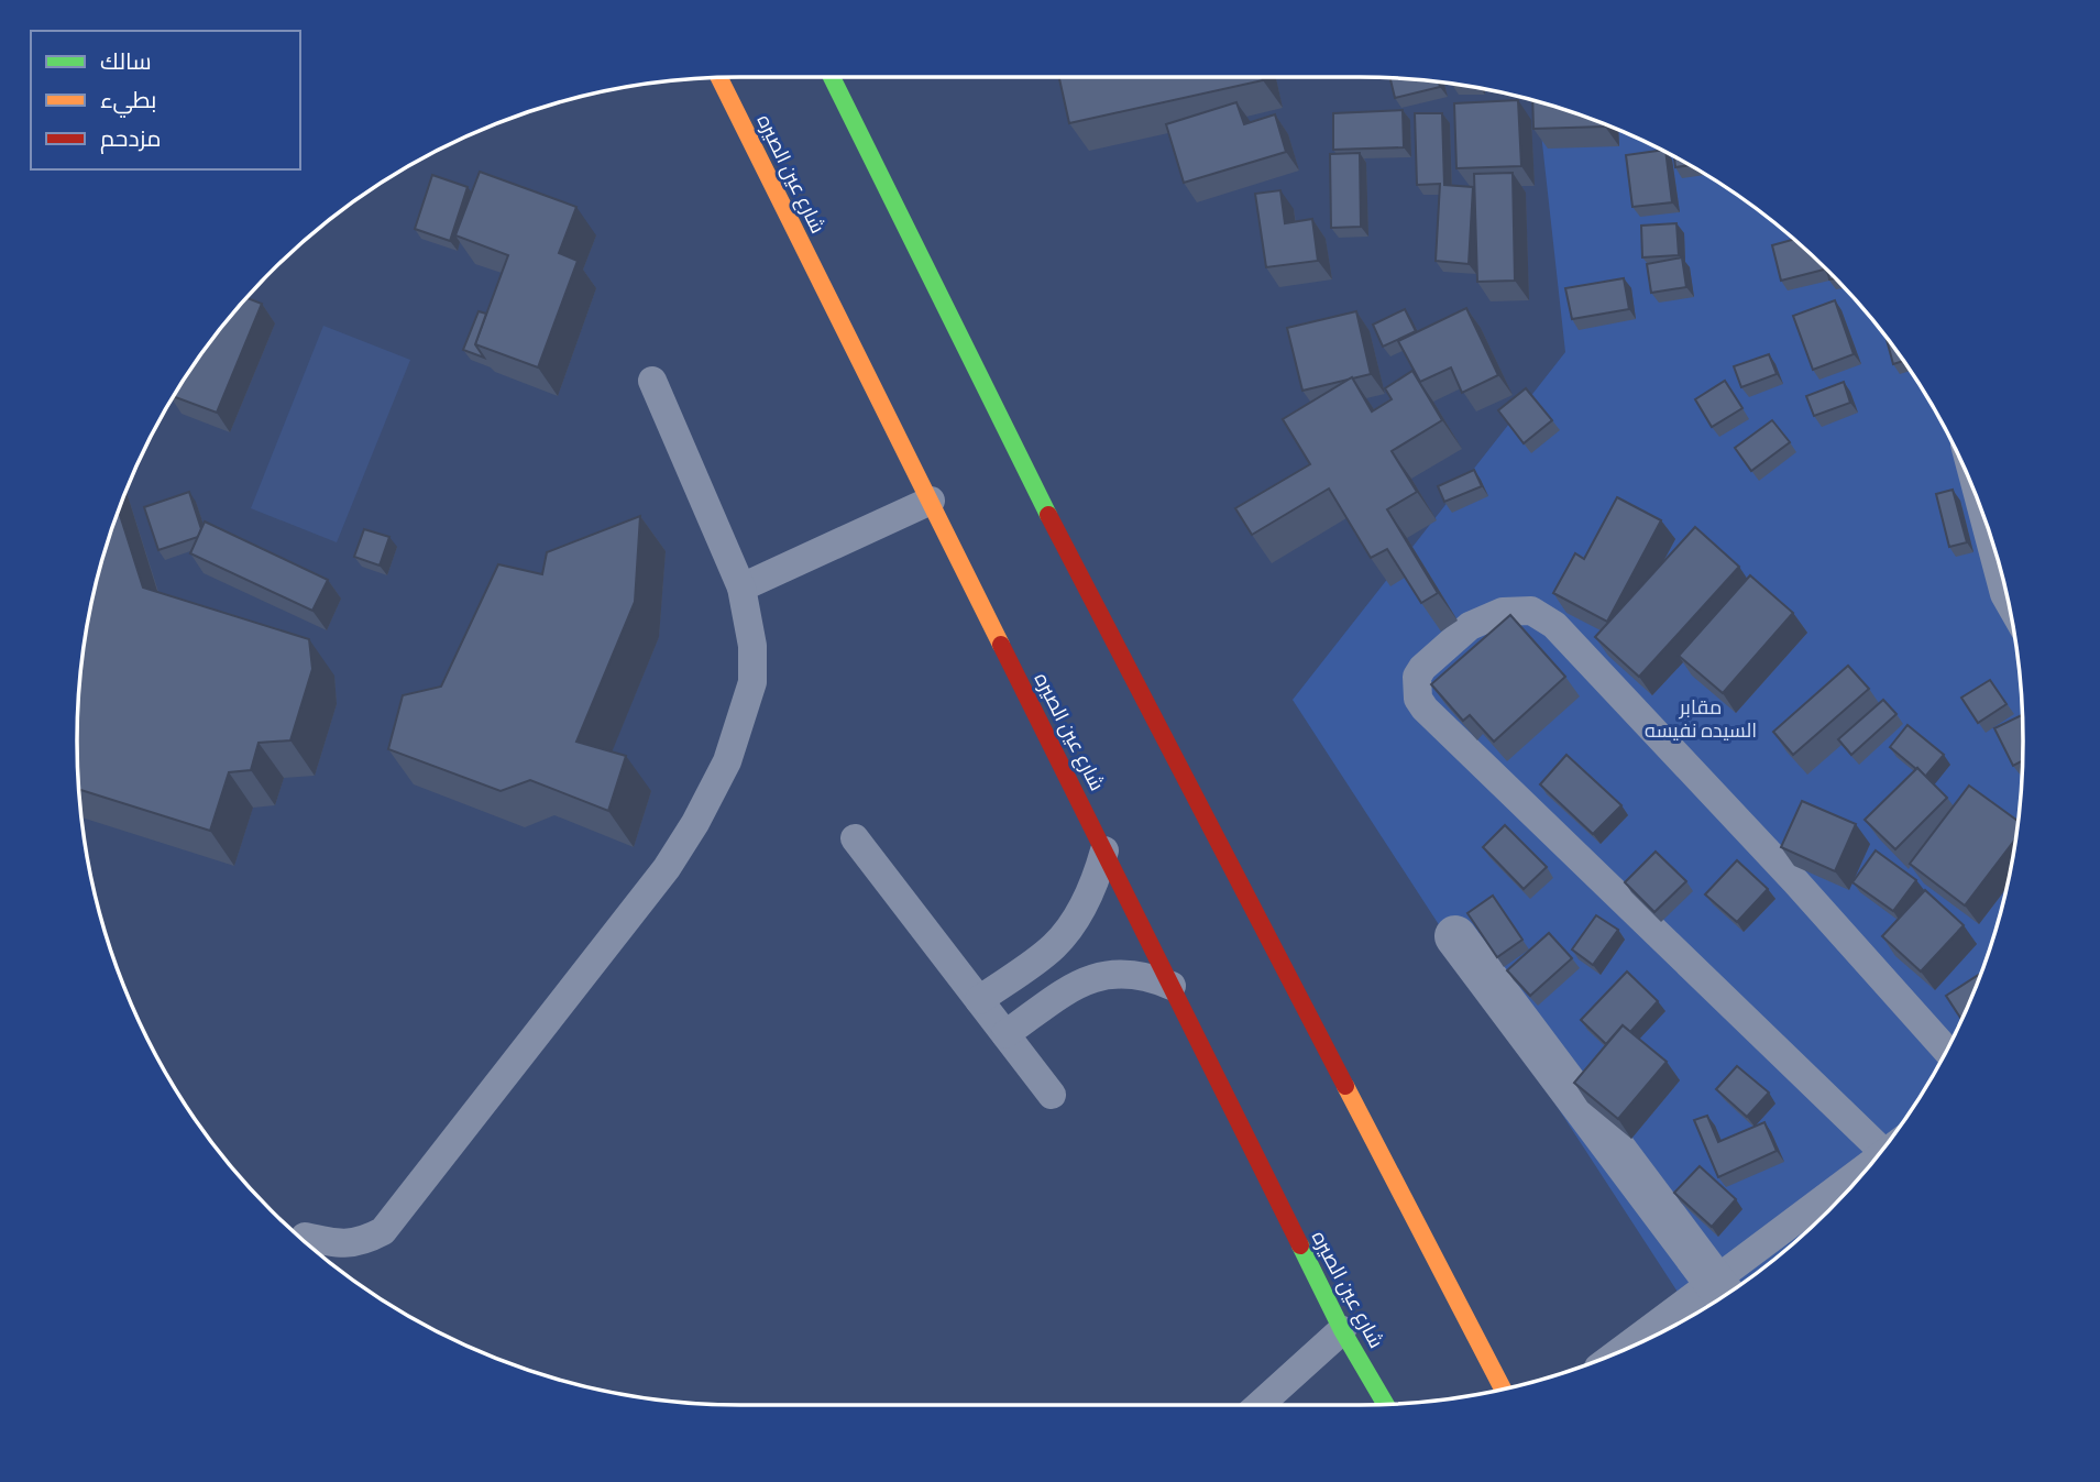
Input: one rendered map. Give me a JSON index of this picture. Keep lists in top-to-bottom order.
{
  "streets": {
    "main road": ["شارع عين الصيره"]
  },
  "parks": ["مقابر السيده نفيسه"],
  "legend": ["سالك", "بطيء", "مزدحم"]
}
